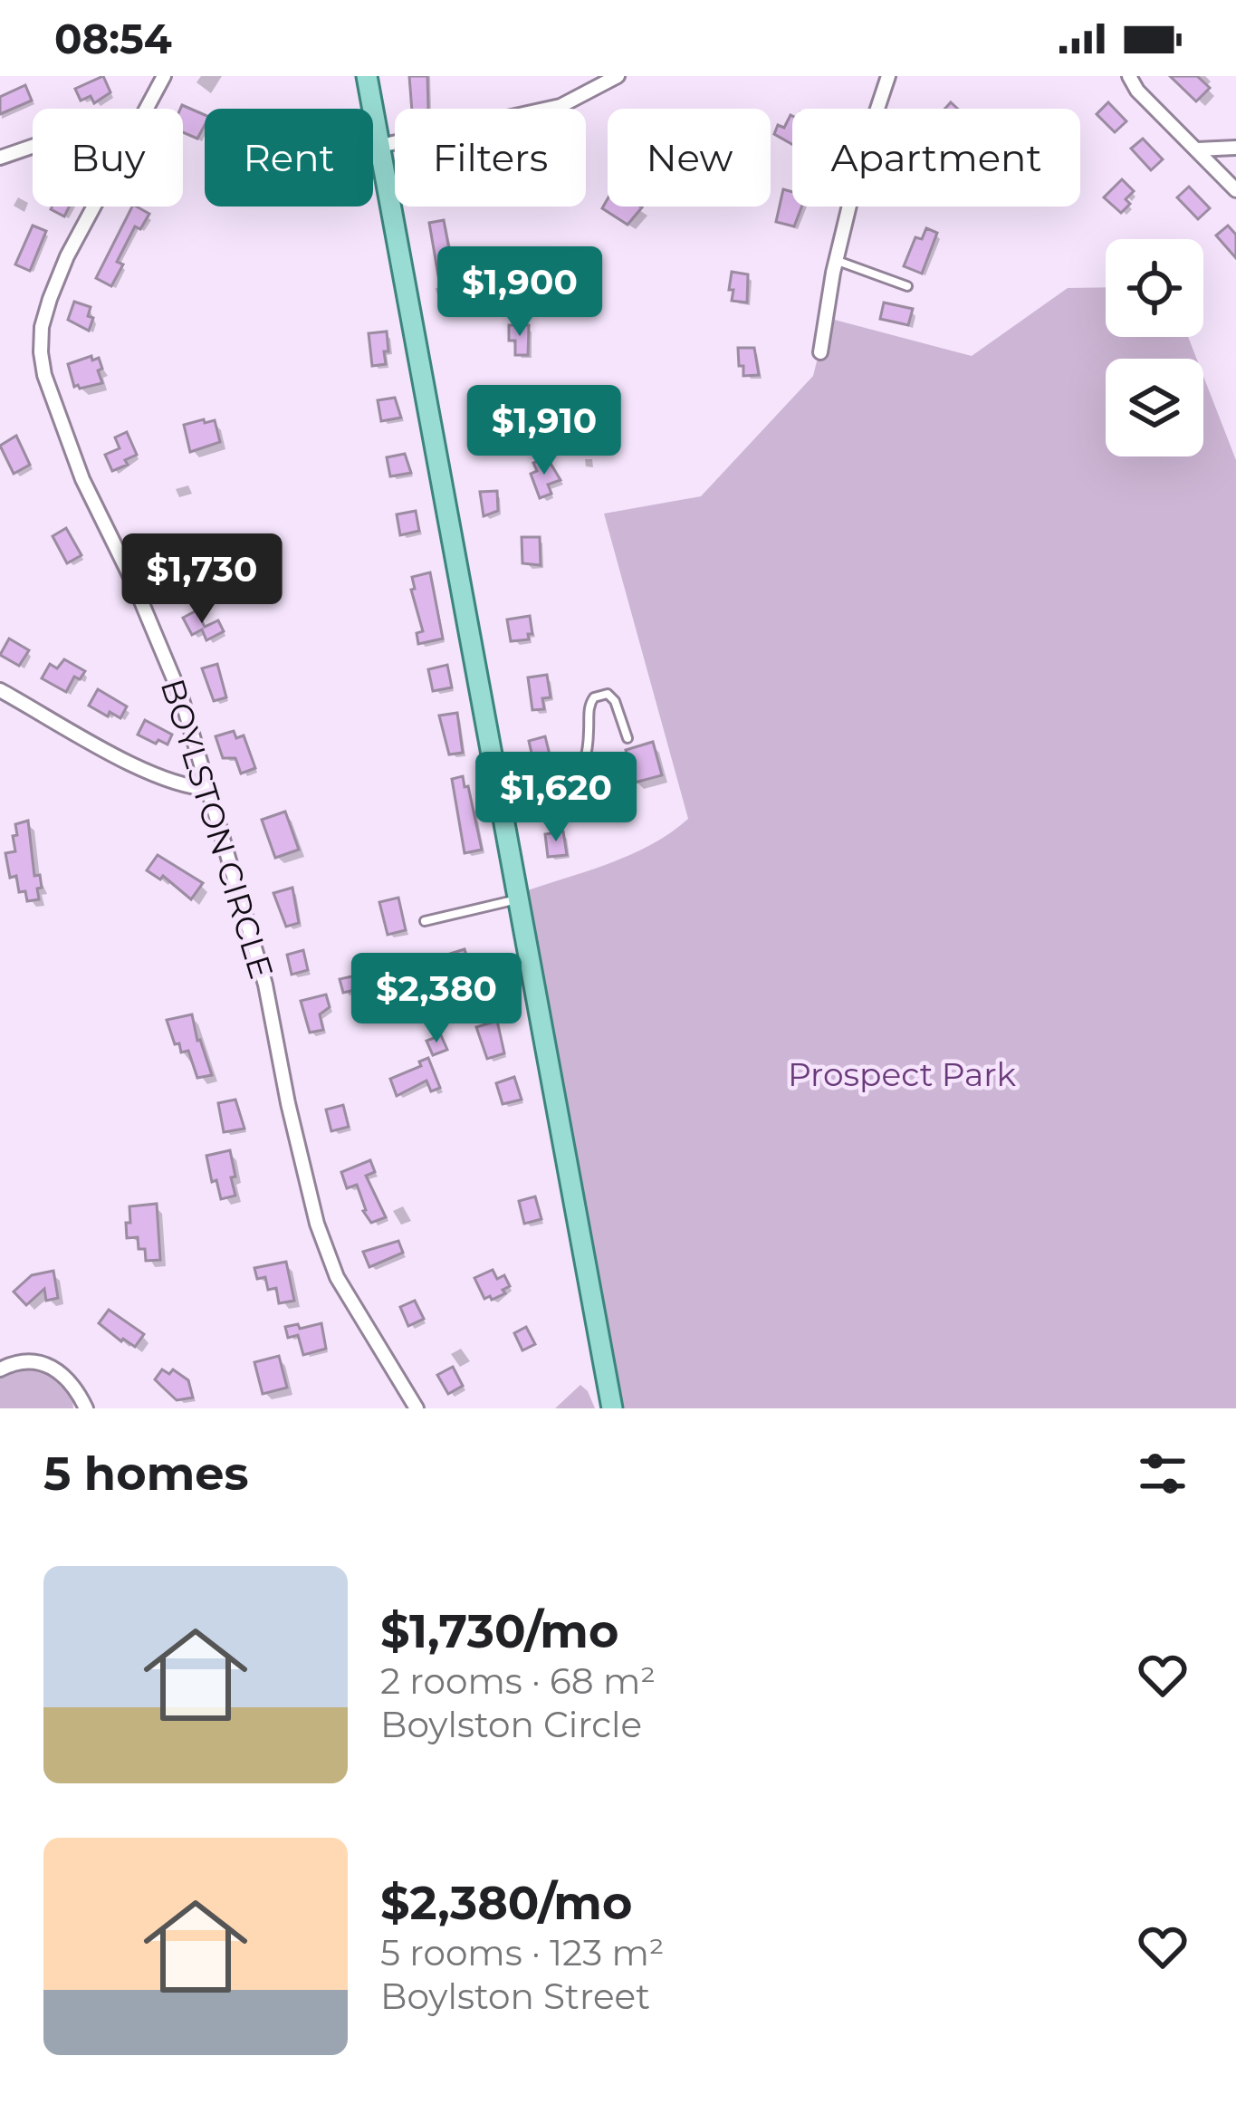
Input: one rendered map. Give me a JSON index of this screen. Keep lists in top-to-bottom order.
{
  "streets": {
    "street": ["BOYLSTON CIRCLE"]
  },
  "parks": ["Prospect Park"],
  "page": {
    "status": "08:54",
    "chip": [
      "Buy",
      "Rent",
      "Filters",
      "New",
      "Apartment"
    ],
    "price": [
      "$1,900",
      "$1,910",
      "$1,730",
      "$1,620",
      "$2,380"
    ],
    "heading": "5 homes",
    "list": [
      {
        "name": "$1,730/mo",
        "note": "2 rooms · 68 m² · Boylston Circle"
      },
      {
        "name": "$2,380/mo",
        "note": "5 rooms · 123 m² · Boylston Street"
      }
    ]
  }
}
